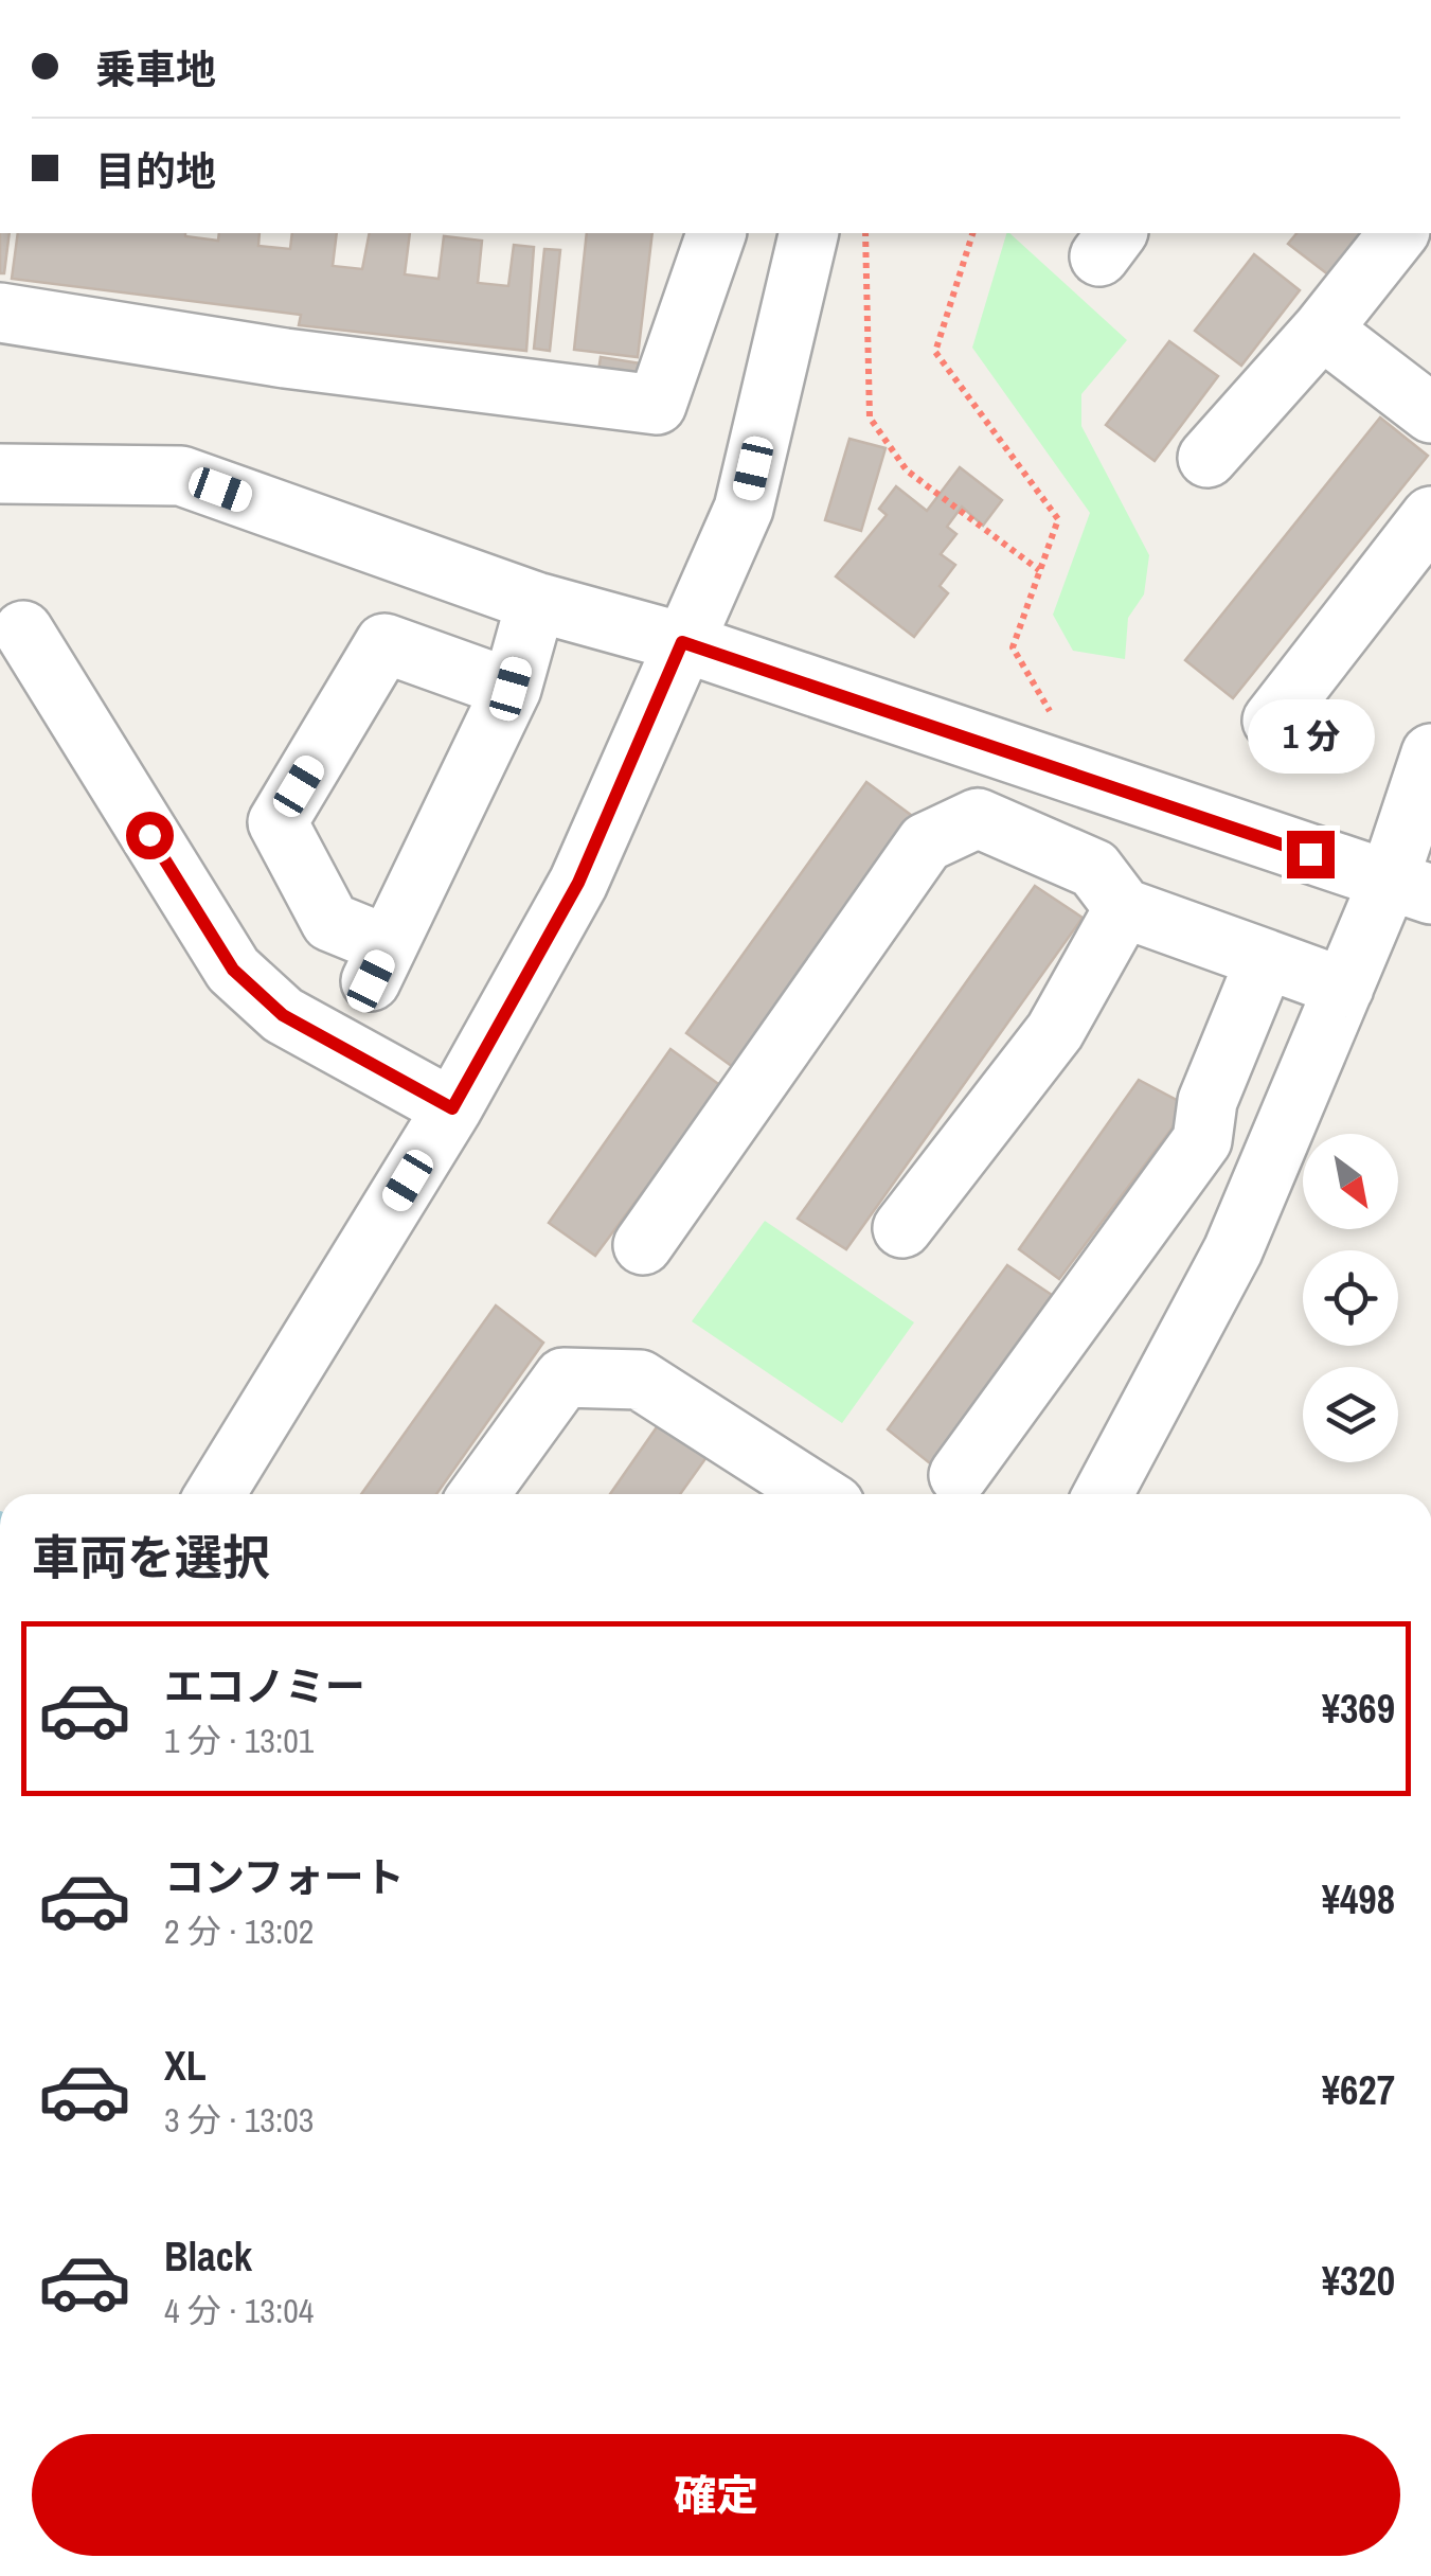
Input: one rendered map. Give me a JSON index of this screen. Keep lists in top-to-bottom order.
{
  "north": "bottom right",
  "page": {
    "banner": ["乗車地", "目的地"],
    "bubble": "1 分",
    "heading": "車両を選択",
    "list": [
      {
        "name": "エコノミー",
        "note": "1 分 · 13:01",
        "value": "¥369"
      },
      {
        "name": "コンフォート",
        "note": "2 分 · 13:02",
        "value": "¥498"
      },
      {
        "name": "XL",
        "note": "3 分 · 13:03",
        "value": "¥627"
      },
      {
        "name": "Black",
        "note": "4 分 · 13:04",
        "value": "¥320"
      }
    ],
    "buttons": "確定"
  }
}
